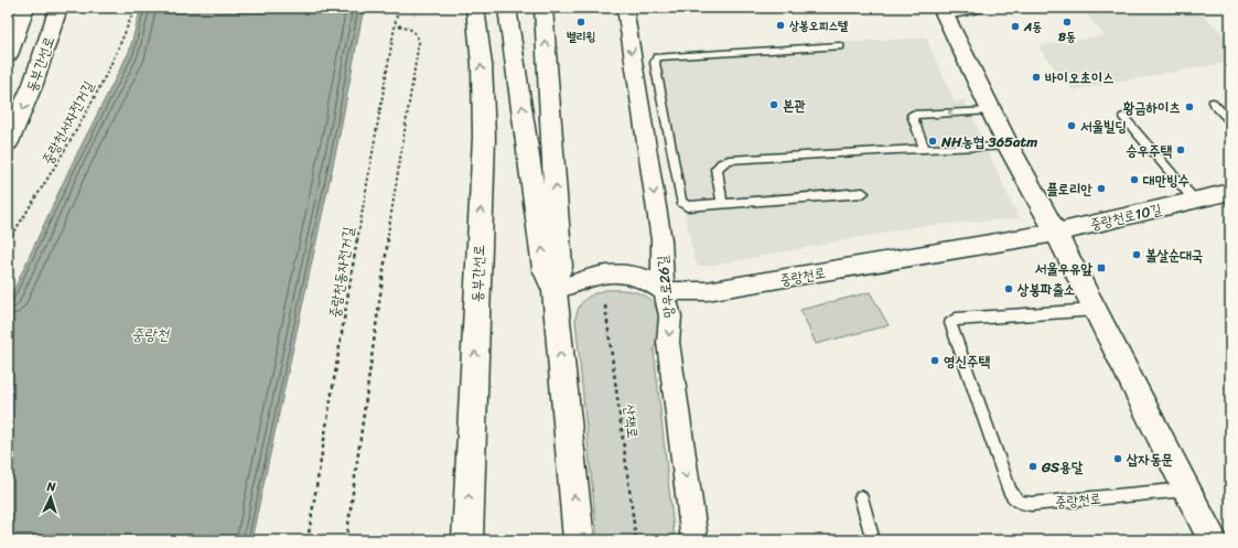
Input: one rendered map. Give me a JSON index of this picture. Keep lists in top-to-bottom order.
{
  "streets": {
    "main road": ["동부간선로"],
    "street": ["중랑천로10길", "중랑천로", "망우로26길"],
    "path": ["중랑천서자전거길", "중랑천동자전거길", "산책로"]
  },
  "crossings": [
    ["중랑천로10길", "중랑천로"],
    ["중랑천로", "망우로26길"]
  ],
  "one_way": ["망우로26길"],
  "water": ["중랑천"],
  "places": {
    "other": [
      "벨리윙",
      "B동",
      "상봉오피스텔",
      "A동",
      "바이오초이스",
      "본관",
      "황금하이츠",
      "서울빌딩",
      "NH농협 365atm",
      "승우주택",
      "대만빙수",
      "플로리안",
      "볼살순대국",
      "상봉파출소",
      "영신주택",
      "삽자동문",
      "GS용달"
    ],
    "transit": ["서울우유앞"]
  },
  "north": "top"
}
